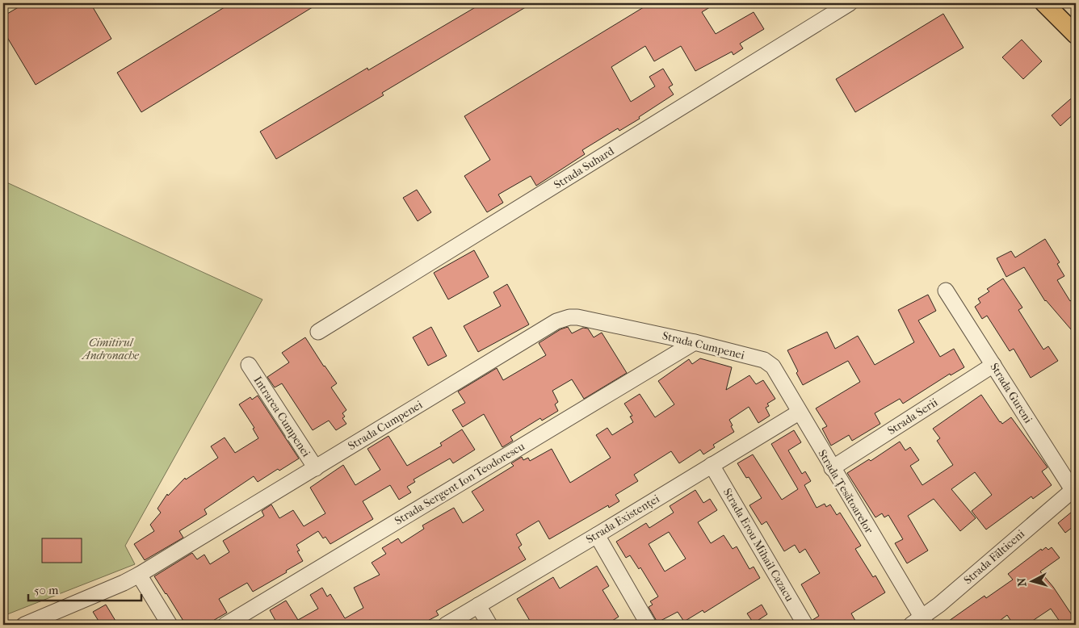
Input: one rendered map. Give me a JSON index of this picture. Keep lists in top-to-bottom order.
{
  "streets": {
    "street": [
      "Strada Suhard",
      "Strada Cumpenei",
      "Strada Gureni",
      "Intrarea Cumpenei",
      "Strada Serii",
      "Strada Sergent Ion Teodorescu",
      "Strada Țesătoarelor",
      "Strada Existenței",
      "Strada Erou Mihail Cazacu",
      "Strada Fălticeni"
    ]
  },
  "crossings": [
    ["Strada Cumpenei", "Intrarea Cumpenei"],
    ["Strada Cumpenei", "Strada Sergent Ion Teodorescu"],
    ["Strada Cumpenei", "Strada Țesătoarelor"],
    ["Strada Gureni", "Strada Serii"],
    ["Strada Gureni", "Strada Fălticeni"],
    ["Strada Serii", "Strada Țesătoarelor"],
    ["Strada Țesătoarelor", "Strada Existenței"],
    ["Strada Țesătoarelor", "Strada Fălticeni"],
    ["Strada Existenței", "Strada Erou Mihail Cazacu"]
  ],
  "parks": ["Cimitirul Andronache"],
  "scale_bar": "50 m",
  "north": "left"
}
